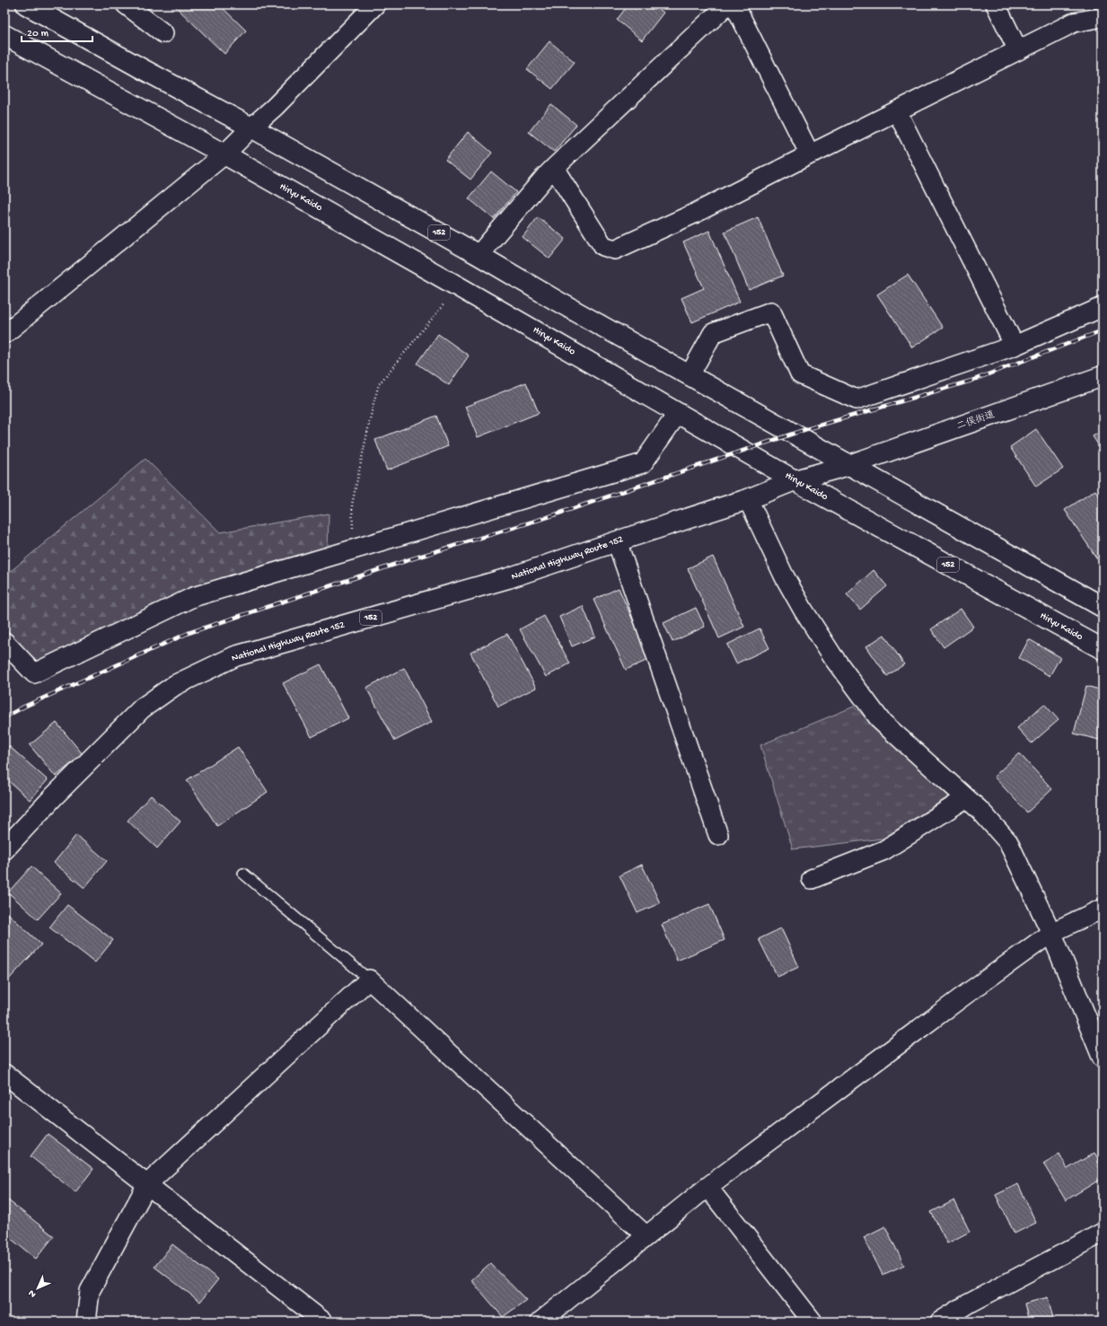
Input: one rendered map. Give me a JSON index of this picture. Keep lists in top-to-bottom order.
{
  "streets": {
    "main road": [
      "Hiryu Kaido",
      "152",
      "二俣街道",
      "National Highway Route 152"
    ]
  },
  "crossings": [
    ["Hiryu Kaido", "152"],
    ["Hiryu Kaido", "National Highway Route 152"],
    ["152", "二俣街道"],
    ["152", "National Highway Route 152"]
  ],
  "scale_bar": "20 m",
  "north": "bottom left"
}
